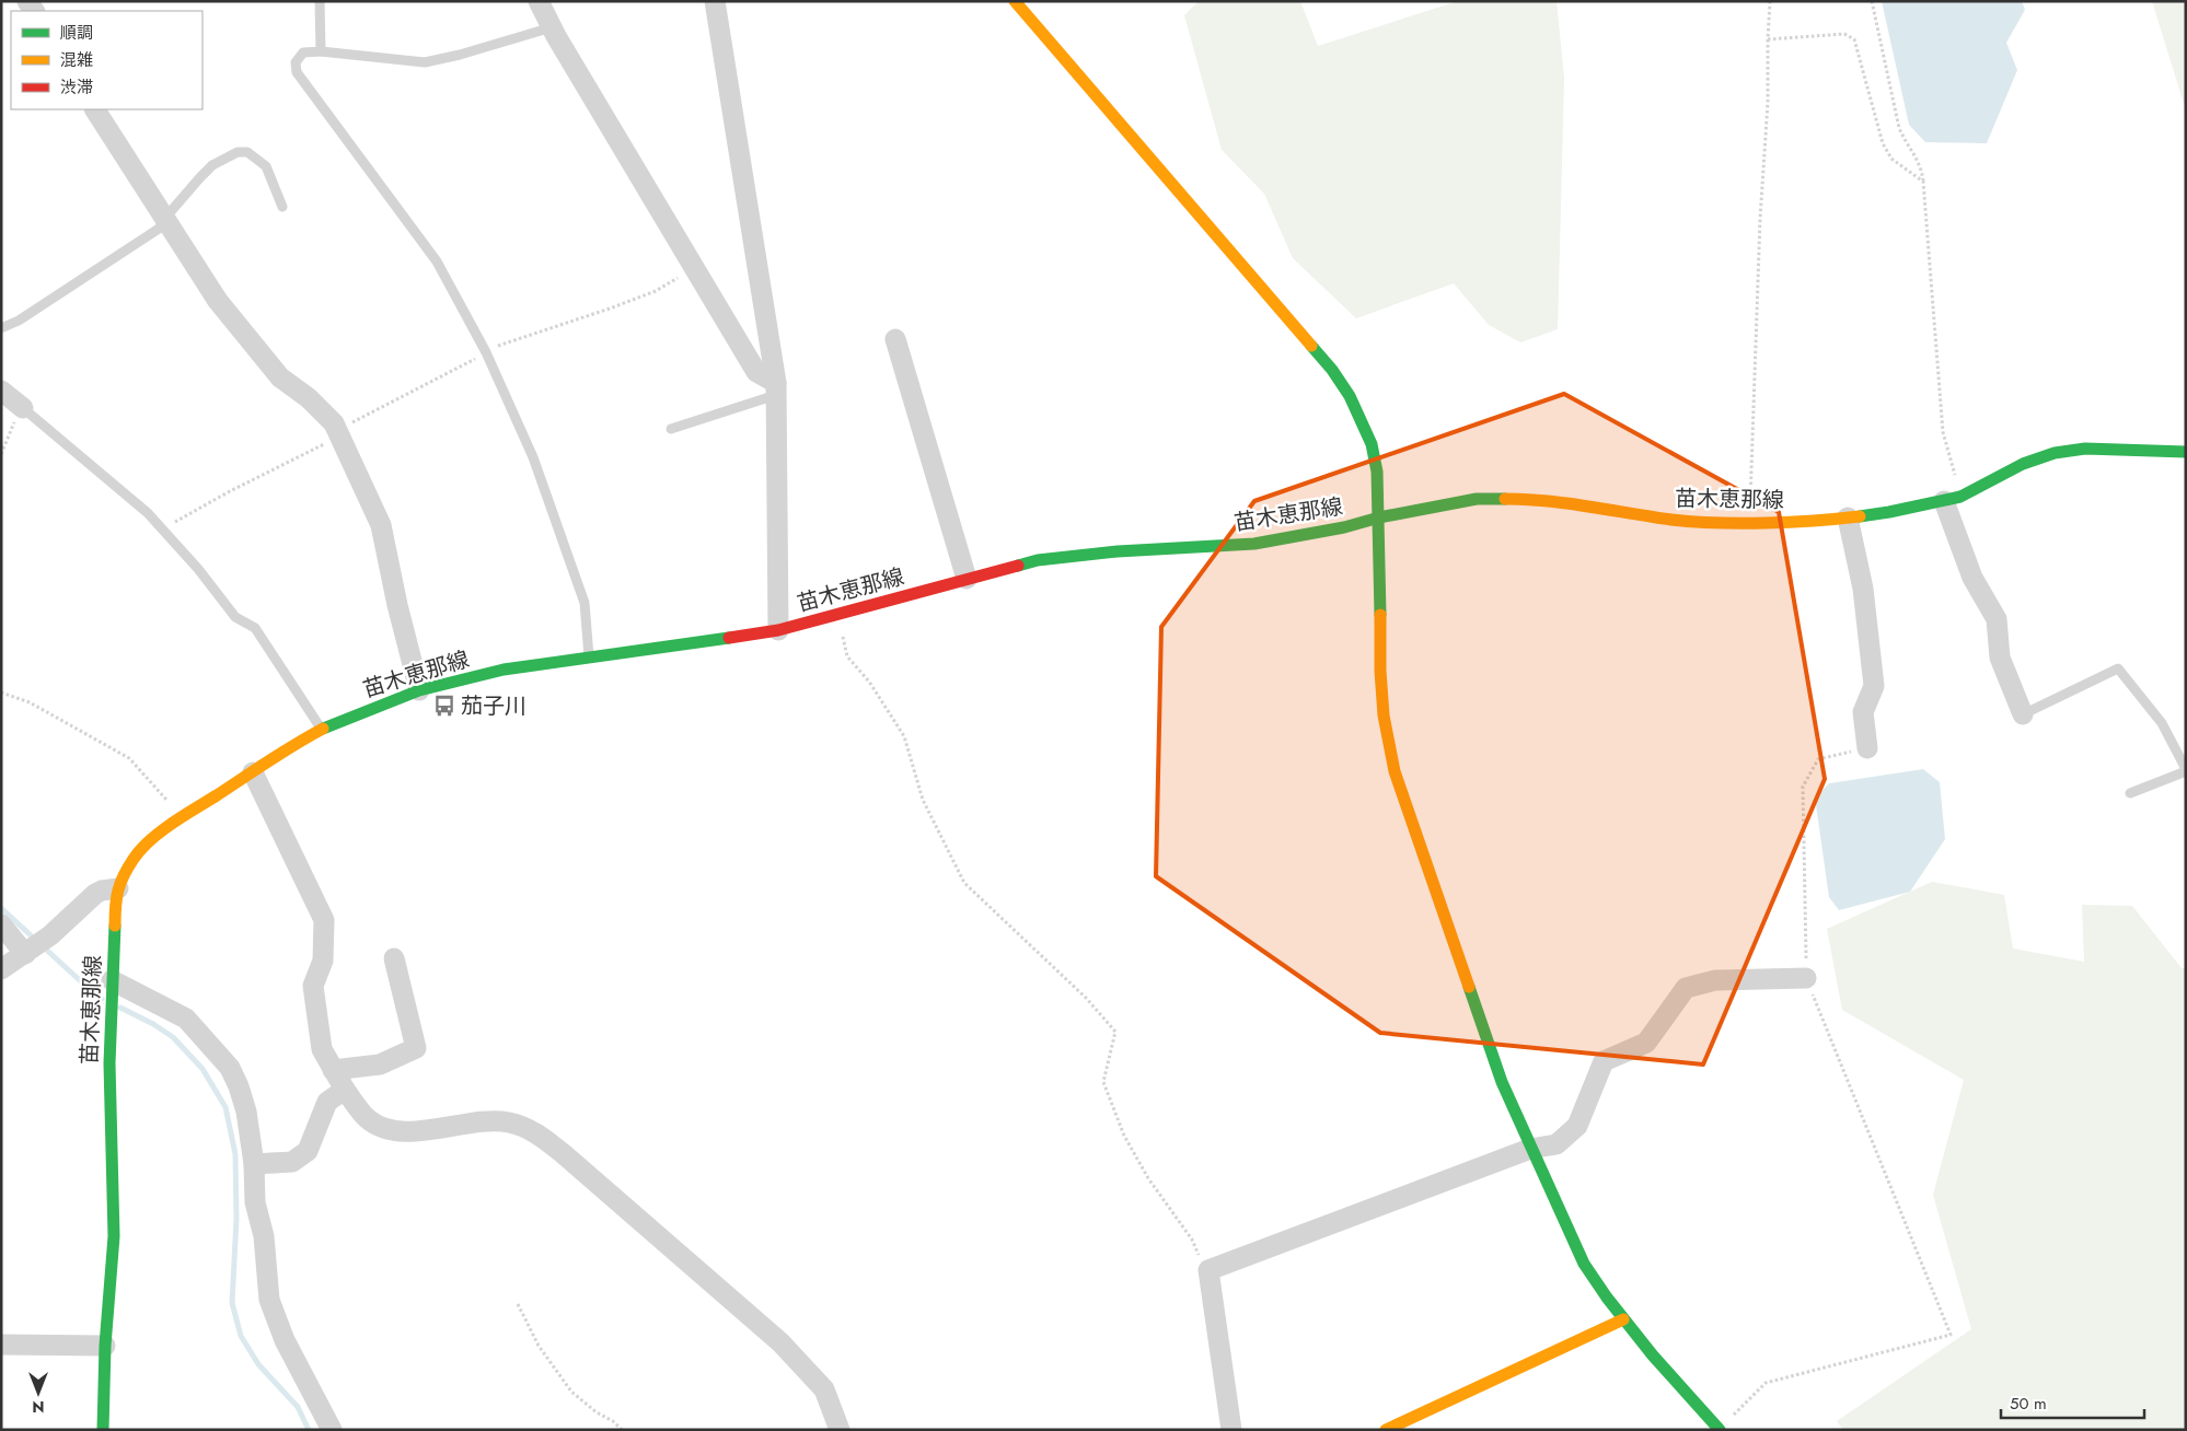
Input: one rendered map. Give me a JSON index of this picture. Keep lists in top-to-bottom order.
{
  "streets": {
    "main road": ["苗木恵那線"]
  },
  "places": {
    "bus stop": ["茄子川"]
  },
  "legend": ["順調", "混雑", "渋滞"],
  "scale_bar": "50 m",
  "north": "bottom"
}
